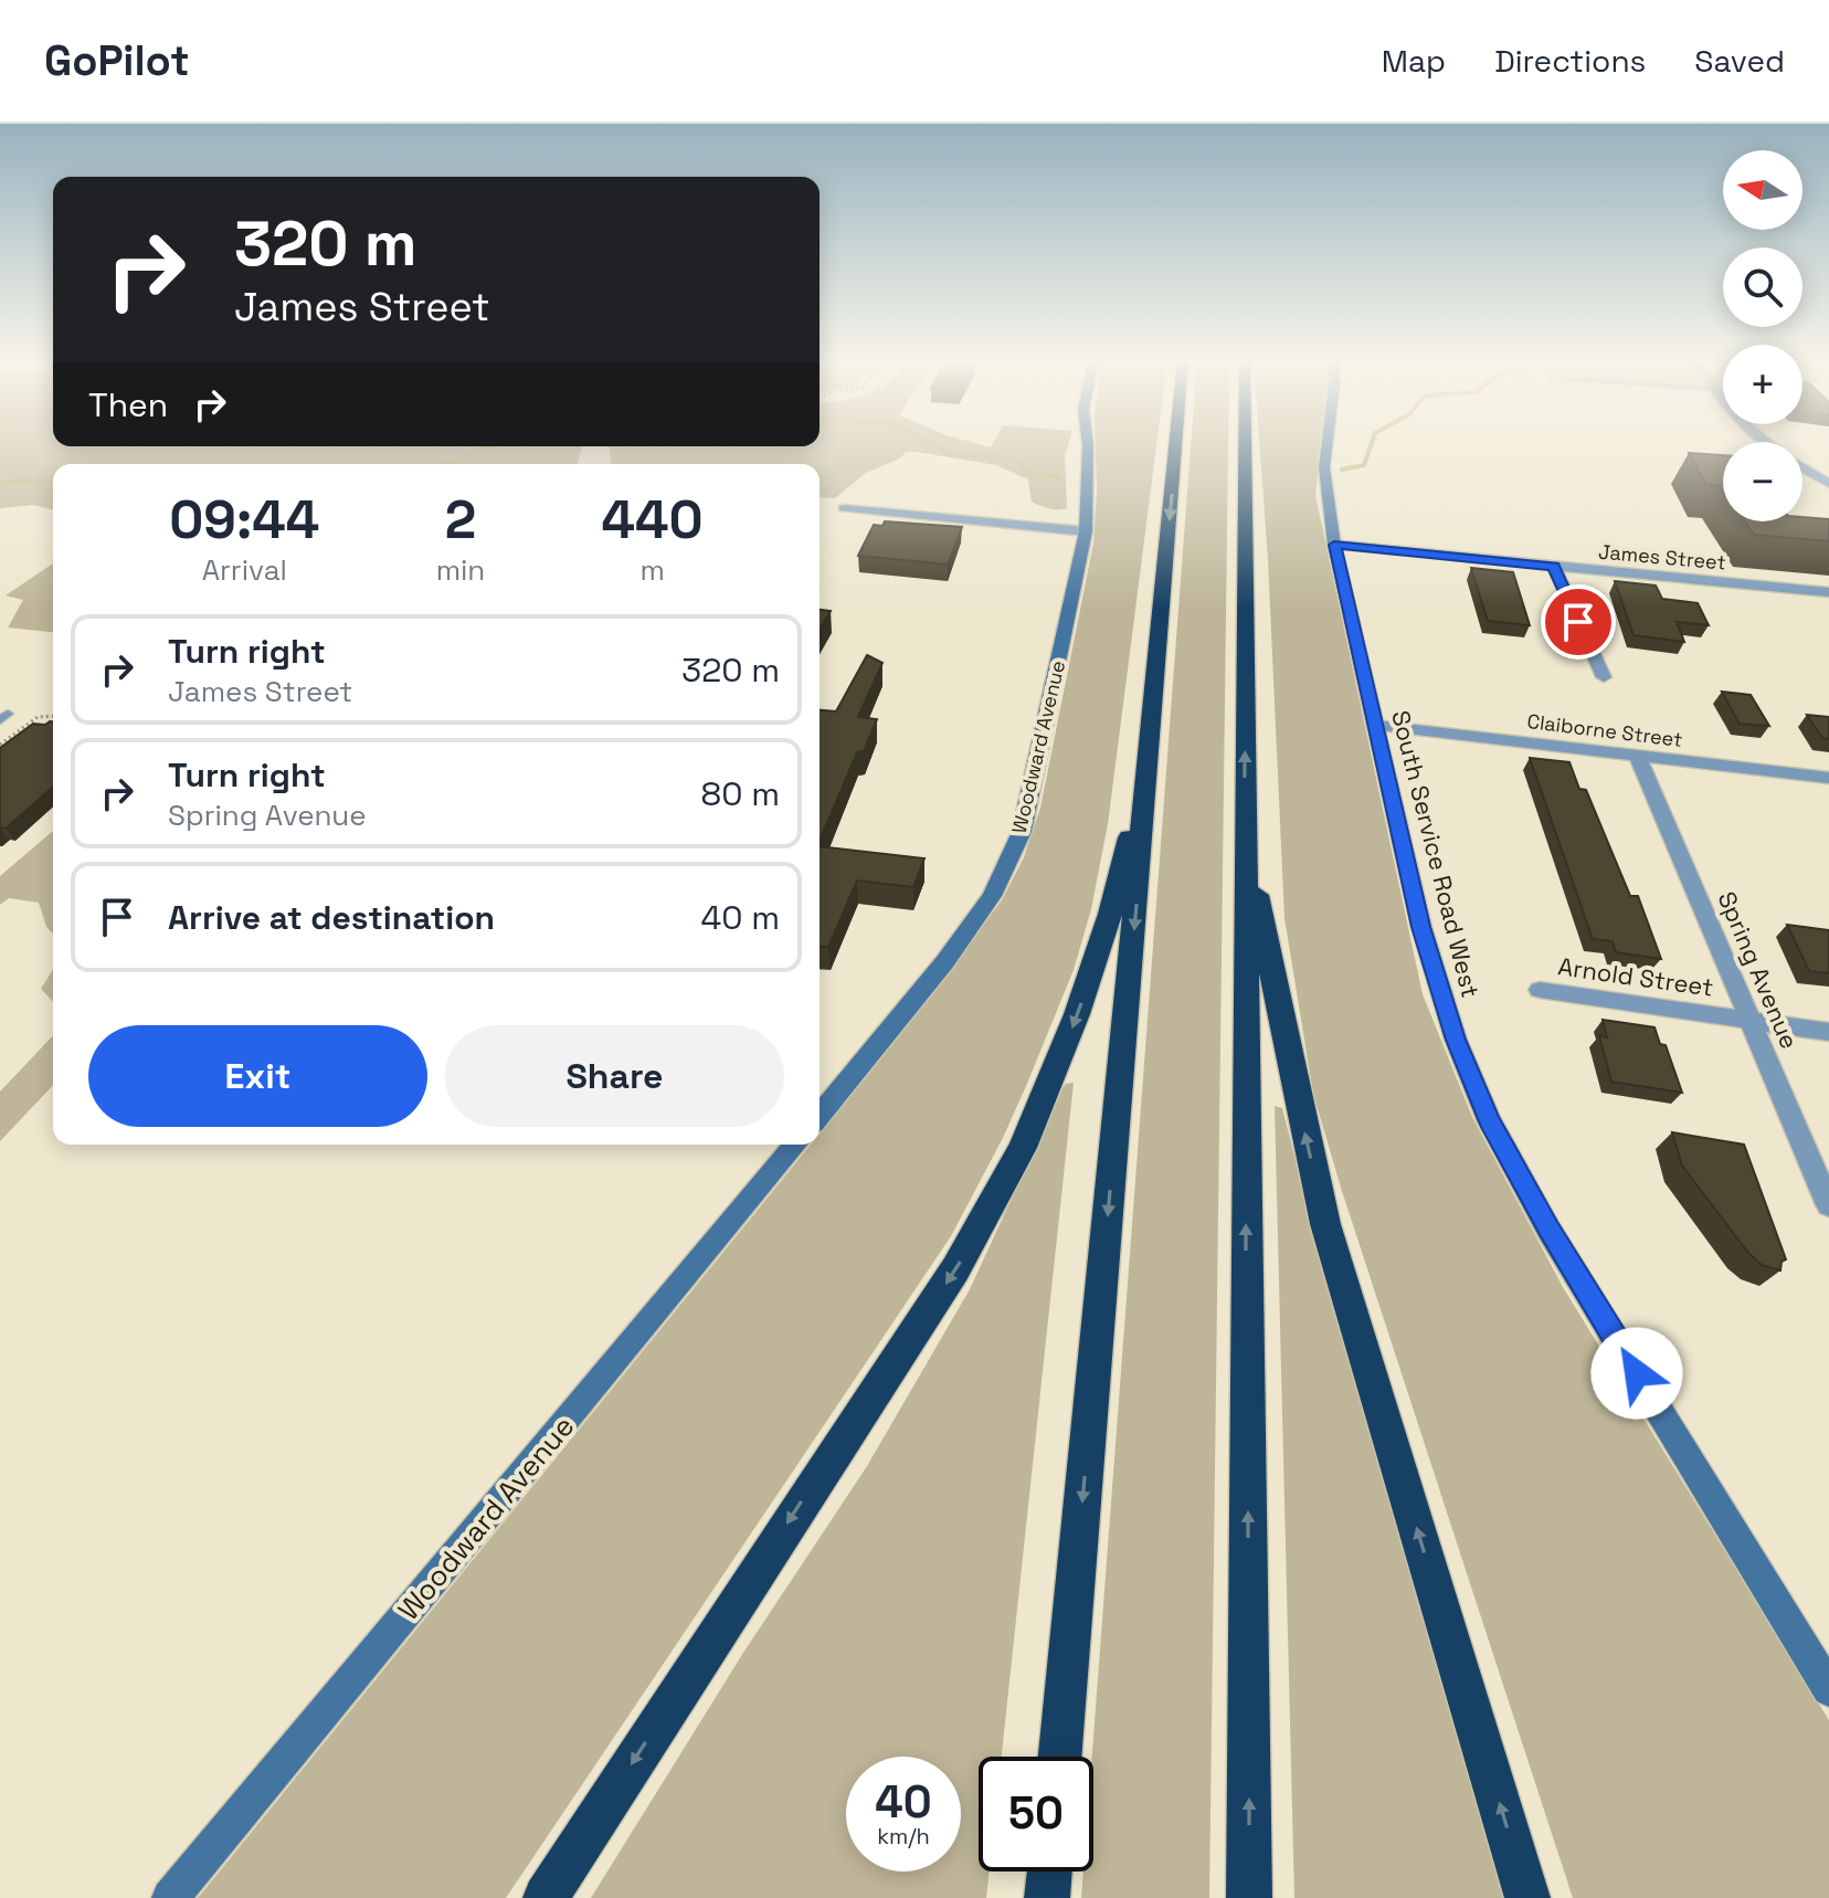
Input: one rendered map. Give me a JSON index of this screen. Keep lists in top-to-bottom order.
{
  "streets": {
    "main road": ["Woodward Avenue", "South Service Road West"],
    "street": [
      "James Street",
      "Claiborne Street",
      "Spring Avenue",
      "Arnold Street"
    ]
  },
  "crossings": [
    ["James Street", "South Service Road West"],
    ["Claiborne Street", "South Service Road West"],
    ["Claiborne Street", "Spring Avenue"],
    ["Spring Avenue", "Arnold Street"]
  ],
  "north": "left",
  "page": {
    "header": "GoPilot",
    "nav": ["Map", "Directions", "Saved"],
    "map_buttons": ["+", "−"],
    "turn": ["320 m", "James Street"],
    "then": "Then",
    "eta": [
      "09:44",
      "Arrival",
      "2",
      "min",
      "440",
      "m"
    ],
    "list": [
      {
        "name": "Turn right",
        "note": "James Street",
        "value": "320 m"
      },
      {
        "name": "Turn right",
        "note": "Spring Avenue",
        "value": "80 m"
      },
      {
        "name": "Arrive at destination",
        "value": "40 m"
      }
    ],
    "buttons": ["Exit", "Share"],
    "speed": "40 km/h",
    "limit": "50"
  }
}
